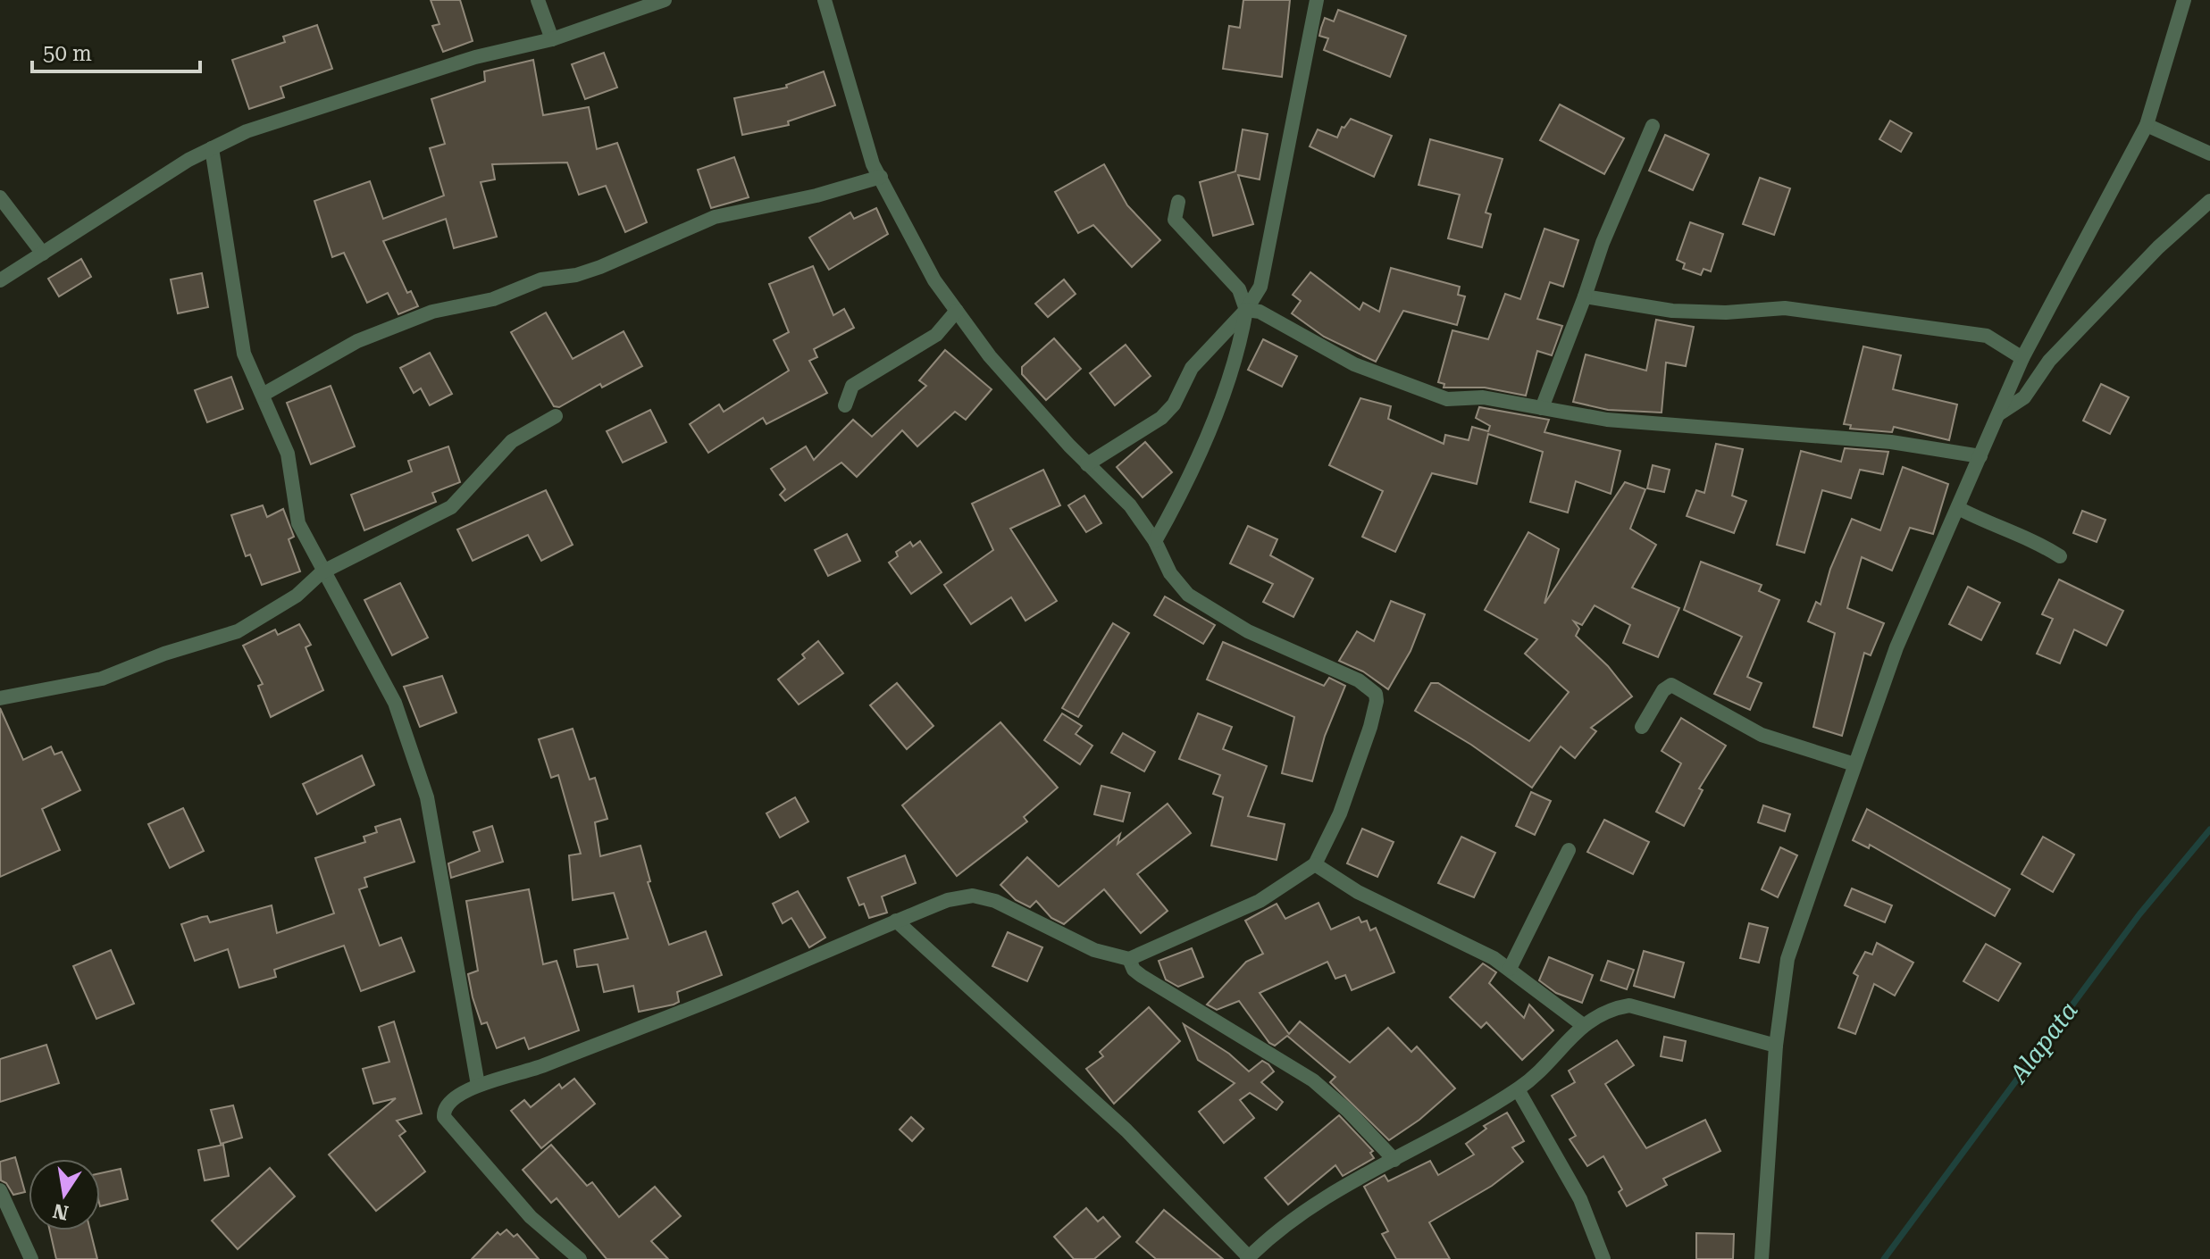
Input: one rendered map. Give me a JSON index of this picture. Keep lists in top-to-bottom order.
{
  "water": ["Alapata"],
  "scale_bar": "50 m",
  "north": "bottom"
}
